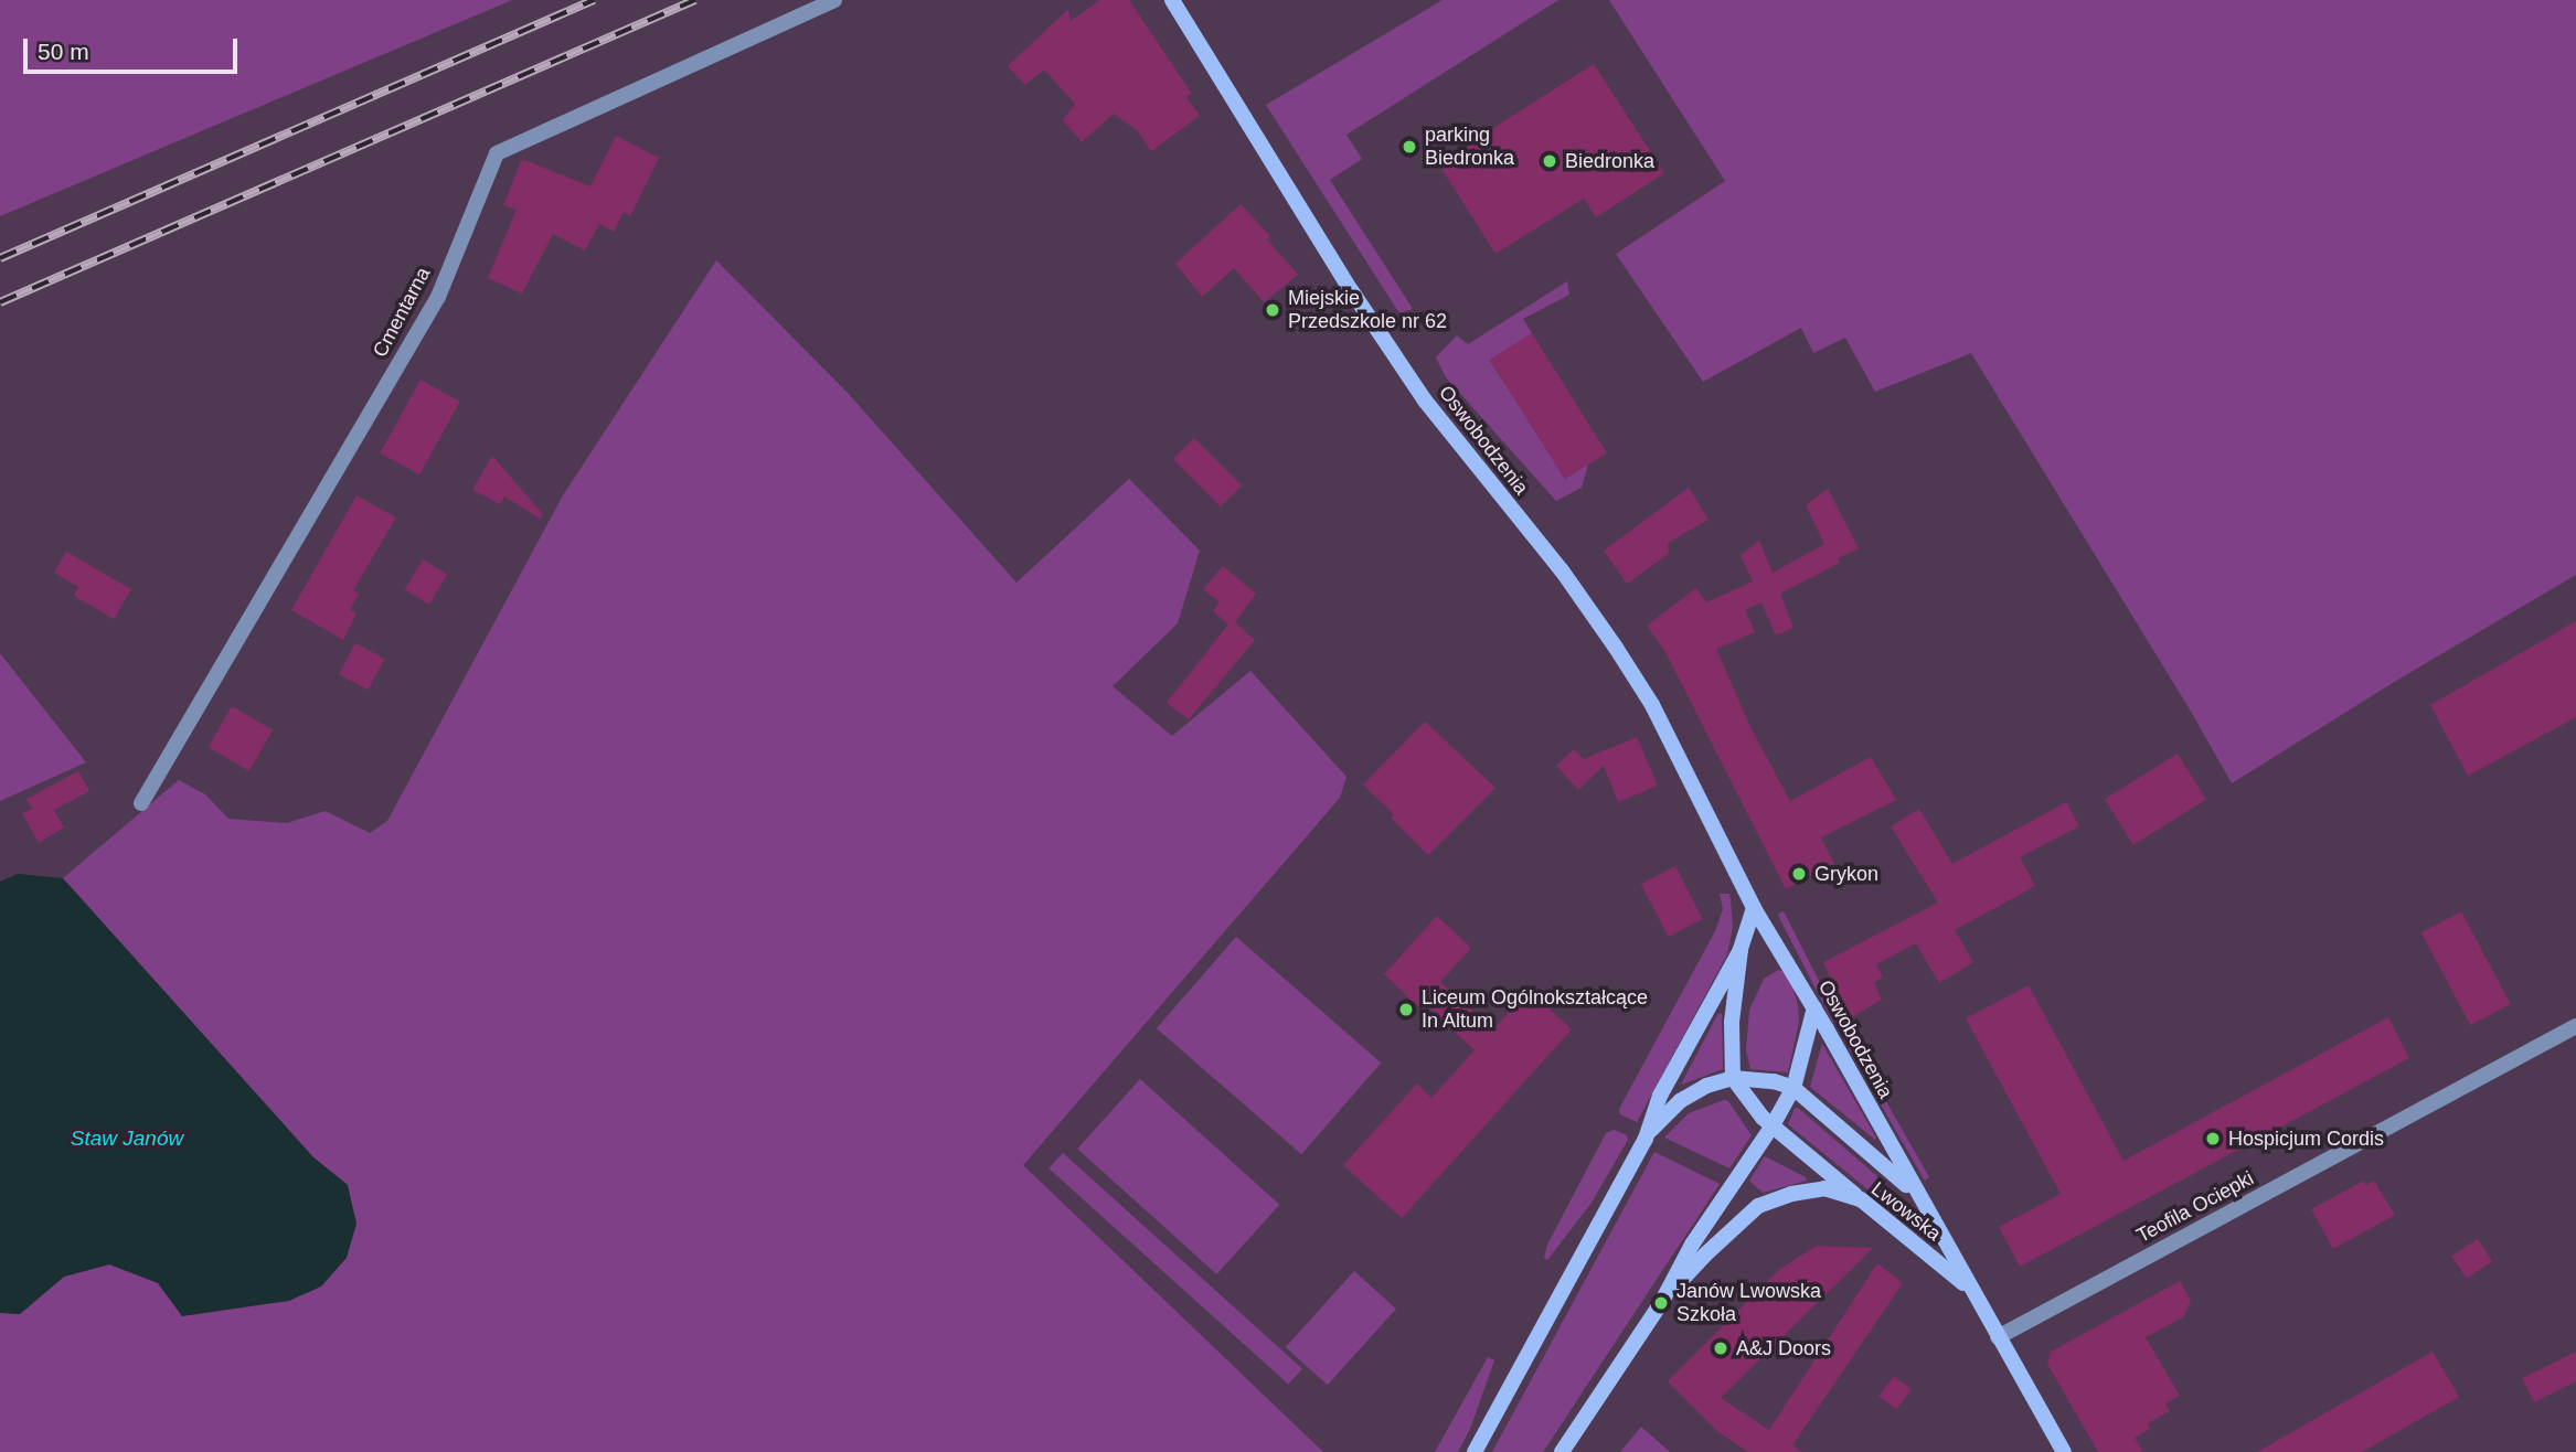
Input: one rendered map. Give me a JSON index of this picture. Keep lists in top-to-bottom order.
{
  "streets": {
    "street": [
      "Cmentarna",
      "Oswobodzenia",
      "Teofila Ociepki",
      "Lwowska"
    ]
  },
  "crossings": [
    ["Oswobodzenia", "Teofila Ociepki"],
    ["Oswobodzenia", "Lwowska"]
  ],
  "water": ["Staw Janów"],
  "places": [
    "parking Biedronka",
    "Biedronka",
    "Miejskie Przedszkole nr 62",
    "Grykon",
    "Liceum Ogólnokształcące In Altum",
    "Hospicjum Cordis",
    "Janów Lwowska Szkoła",
    "A&J Doors"
  ],
  "scale_bar": "50 m"
}
